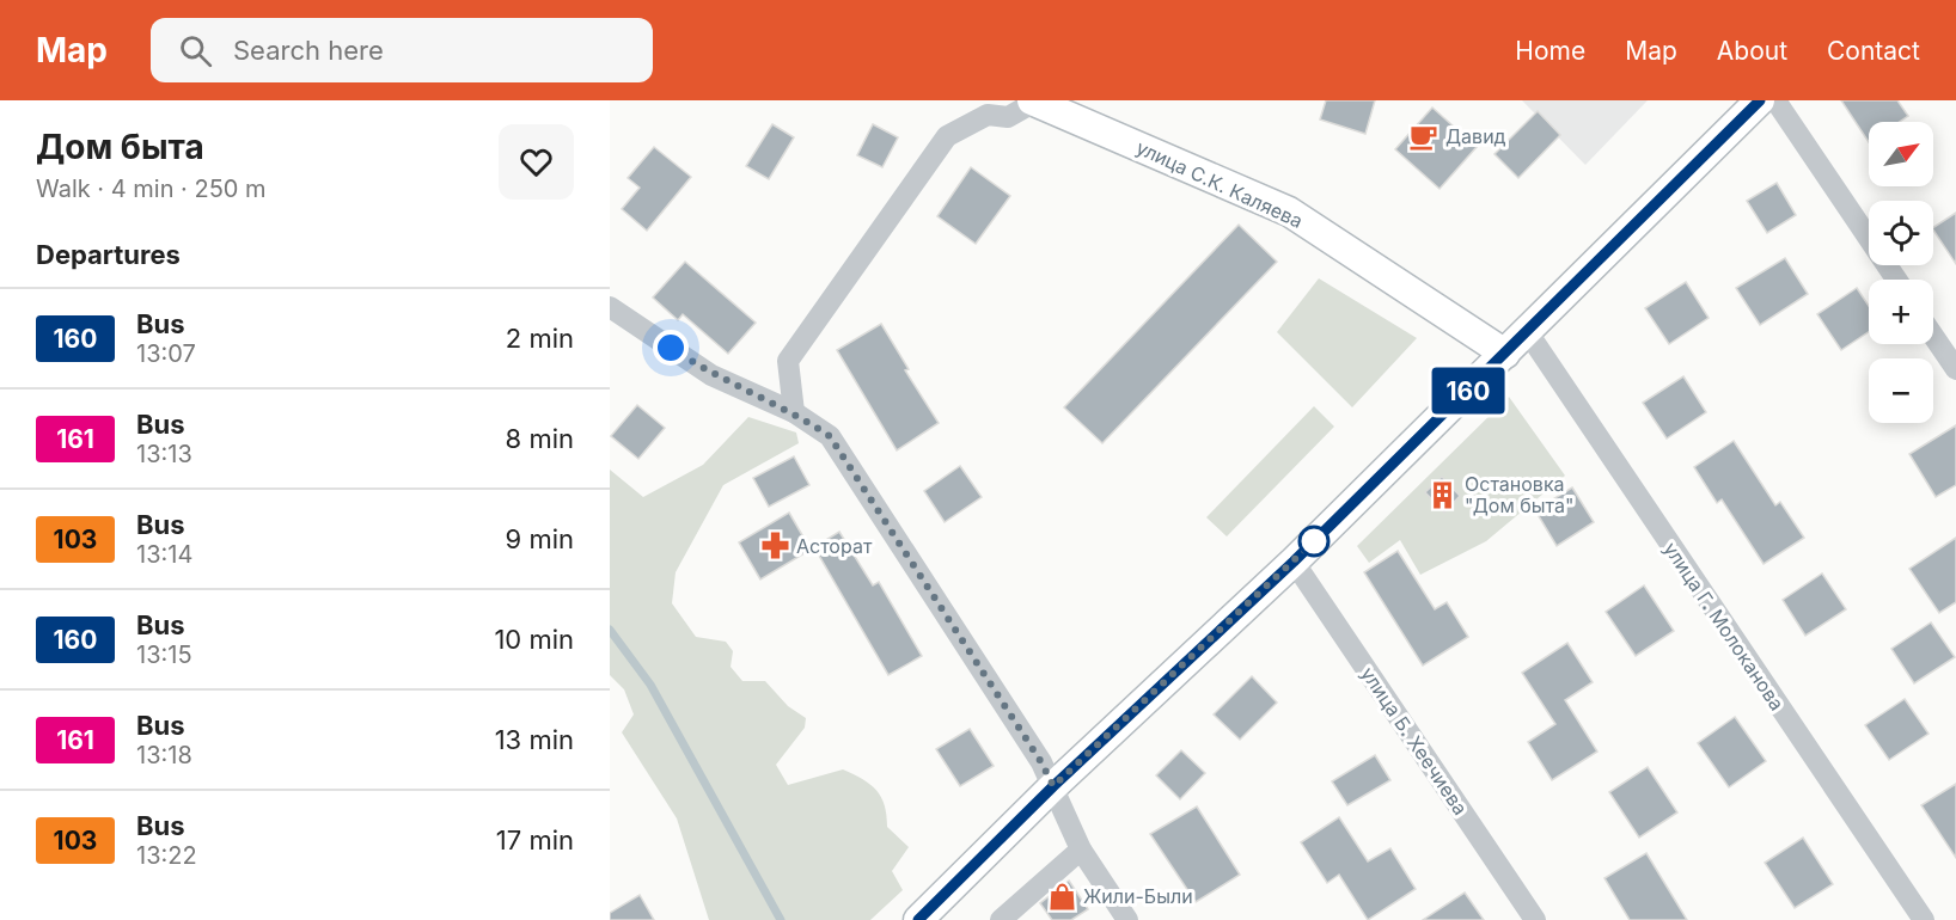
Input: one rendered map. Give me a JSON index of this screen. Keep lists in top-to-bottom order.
{
  "streets": {
    "main road": ["улица С.К. Каляева"],
    "street": ["улица Г. Молоканова", "улица Б. Хеечиева"]
  },
  "places": {
    "cafe": ["Давид"],
    "building": ["Остановка \"Дом быта\""],
    "pharmacy": ["Асторат"],
    "shop": ["Жили-Были"]
  },
  "lines": ["bus line 160"],
  "north": "top right",
  "page": {
    "header": "Map",
    "search": "Search here",
    "nav": [
      "Home",
      "Map",
      "About",
      "Contact"
    ],
    "heading": [
      ["Дом быта", "Walk · 4 min · 250 m"],
      "Departures"
    ],
    "on_map": "160",
    "map_buttons": ["+", "−"],
    "list": [
      {
        "mark": "160",
        "name": "Bus",
        "note": "13:07",
        "value": "2 min"
      },
      {
        "mark": "161",
        "name": "Bus",
        "note": "13:13",
        "value": "8 min"
      },
      {
        "mark": "103",
        "name": "Bus",
        "note": "13:14",
        "value": "9 min"
      },
      {
        "mark": "160",
        "name": "Bus",
        "note": "13:15",
        "value": "10 min"
      },
      {
        "mark": "161",
        "name": "Bus",
        "note": "13:18",
        "value": "13 min"
      },
      {
        "mark": "103",
        "name": "Bus",
        "note": "13:22",
        "value": "17 min"
      }
    ]
  }
}
